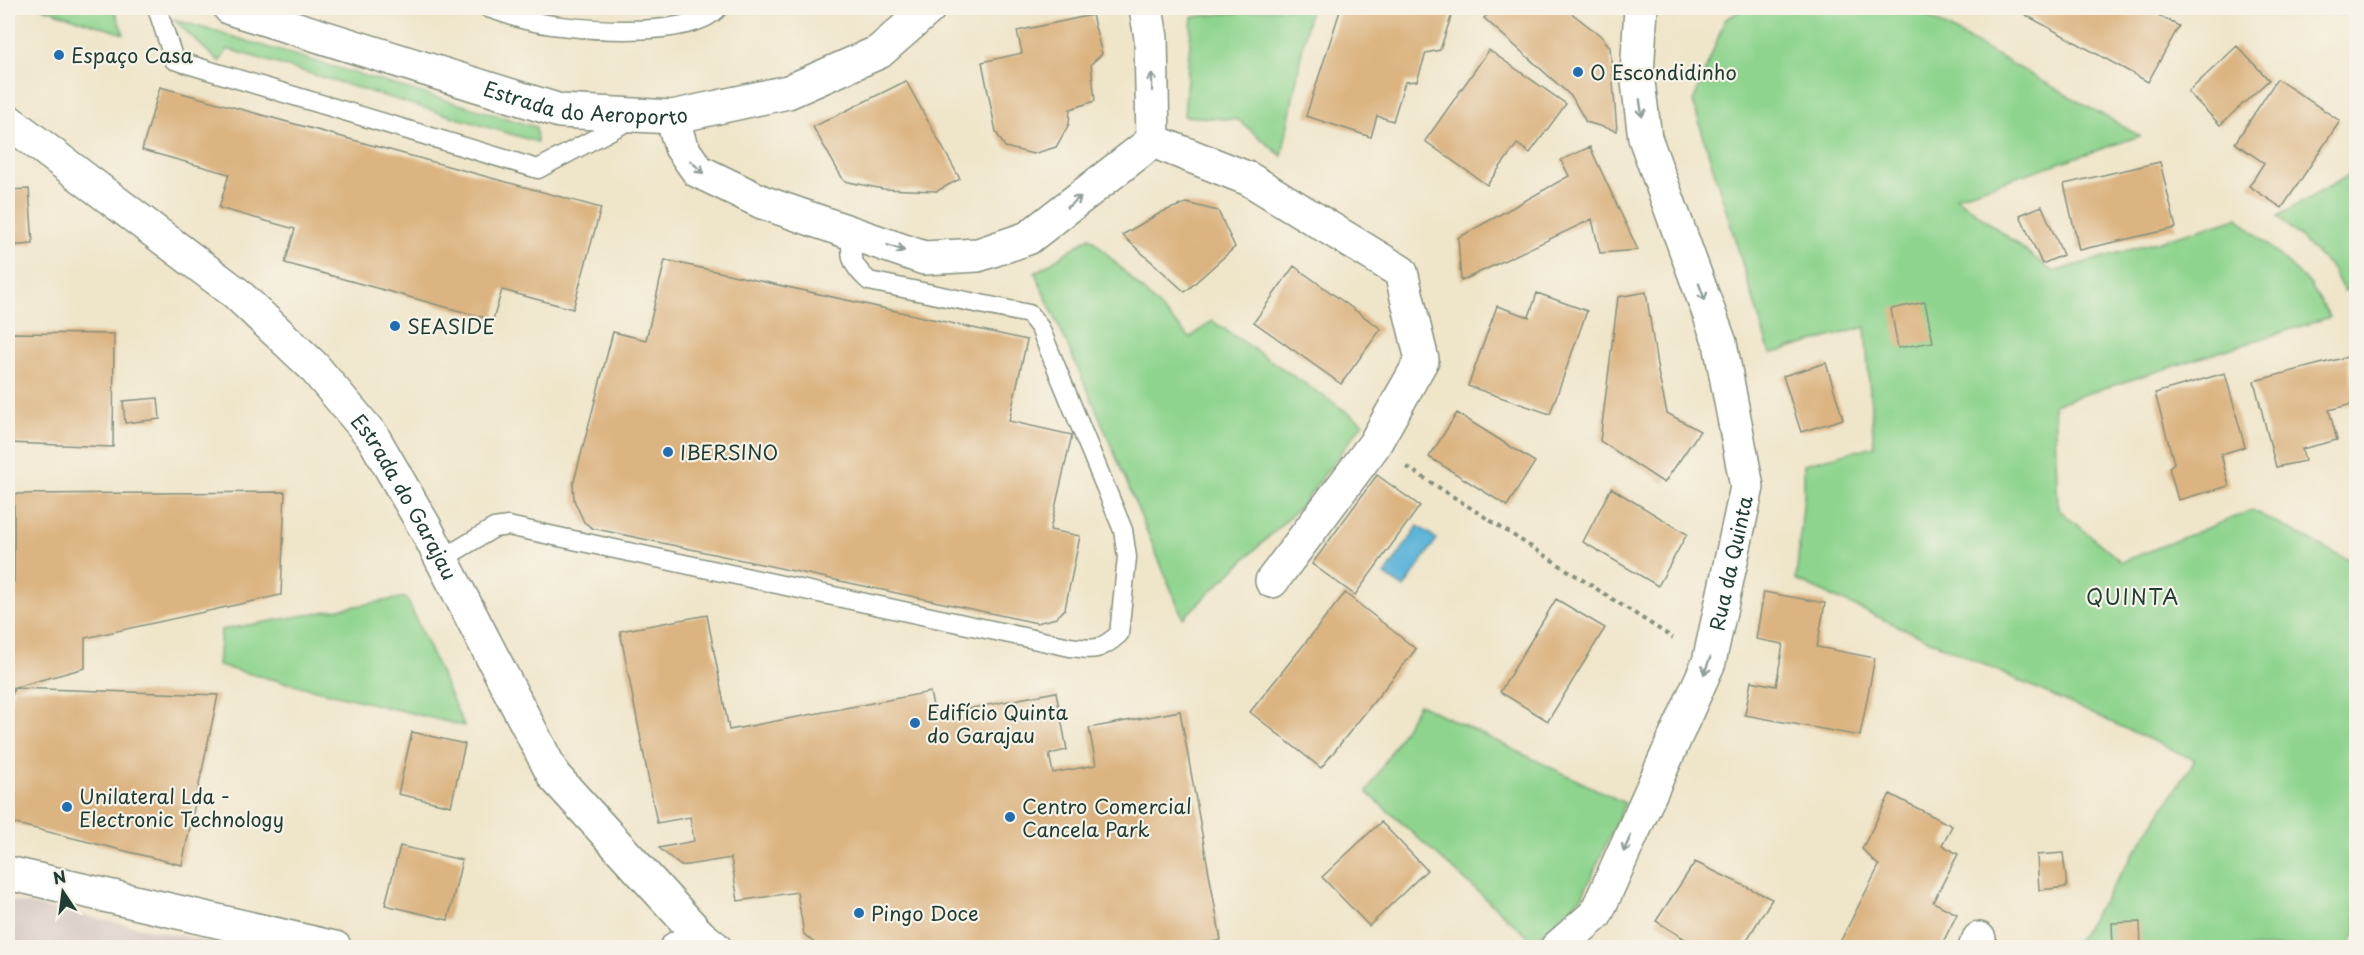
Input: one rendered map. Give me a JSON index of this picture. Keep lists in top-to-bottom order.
{
  "streets": {
    "street": ["Estrada do Aeroporto", "Estrada do Garajau", "Rua da Quinta"]
  },
  "one_way": ["Rua da Quinta"],
  "districts": ["QUINTA"],
  "places": [
    "Espaço Casa",
    "O Escondidinho",
    "SEASIDE",
    "IBERSINO",
    "Edifício Quinta do Garajau",
    "Unilateral Lda - Electronic Technology",
    "Centro Comercial Cancela Park",
    "Pingo Doce"
  ],
  "north": "top"
}
